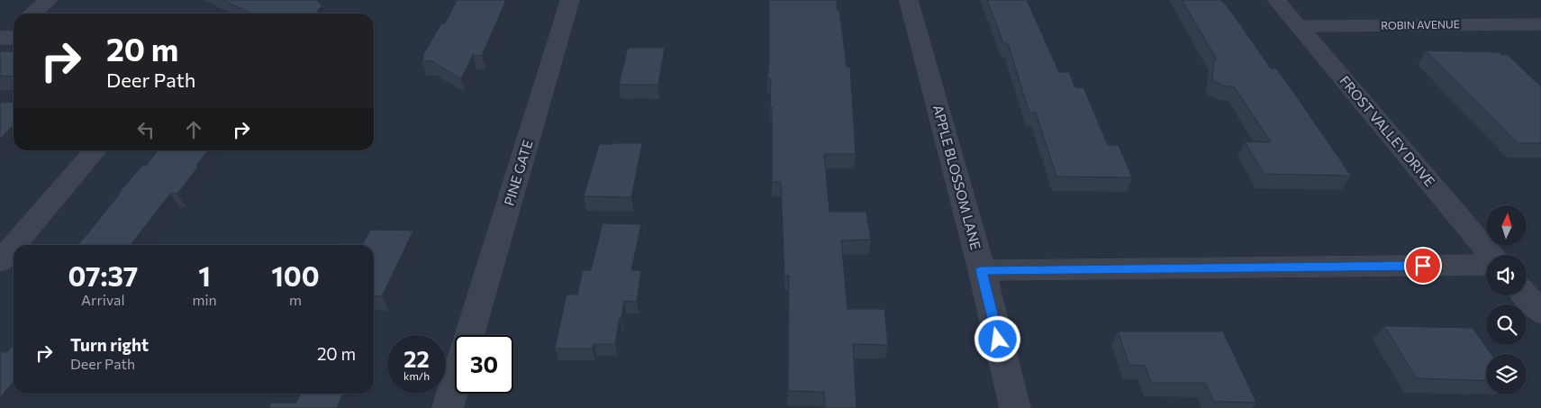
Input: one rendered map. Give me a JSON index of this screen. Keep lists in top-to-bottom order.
{
  "streets": {
    "street": [
      "ROBIN AVENUE",
      "FROST VALLEY DRIVE",
      "PINE GATE",
      "APPLE BLOSSOM LANE"
    ]
  },
  "crossings": [
    ["ROBIN AVENUE", "FROST VALLEY DRIVE"]
  ],
  "north": "top",
  "page": {
    "turn": ["20 m", "Deer Path"],
    "eta": [
      "07:37",
      "Arrival",
      "1",
      "min",
      "100",
      "m"
    ],
    "list": [
      {
        "name": "Turn right",
        "note": "Deer Path",
        "value": "20 m"
      }
    ],
    "speed": "22 km/h",
    "limit": "30"
  }
}
